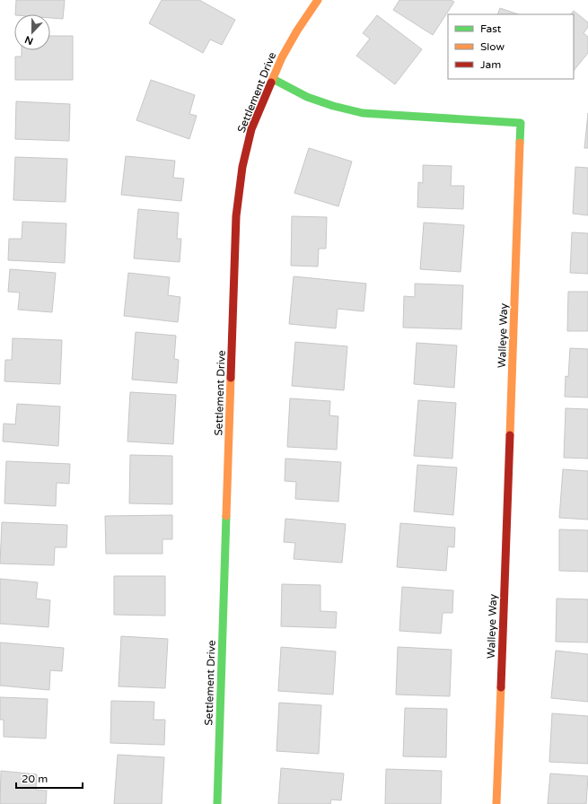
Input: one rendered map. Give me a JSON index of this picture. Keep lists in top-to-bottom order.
{
  "streets": {
    "street": ["Settlement Drive", "Walleye Way"]
  },
  "crossings": [
    ["Settlement Drive", "Walleye Way"]
  ],
  "legend": ["Fast", "Slow", "Jam"],
  "scale_bar": "20 m",
  "north": "bottom"
}
